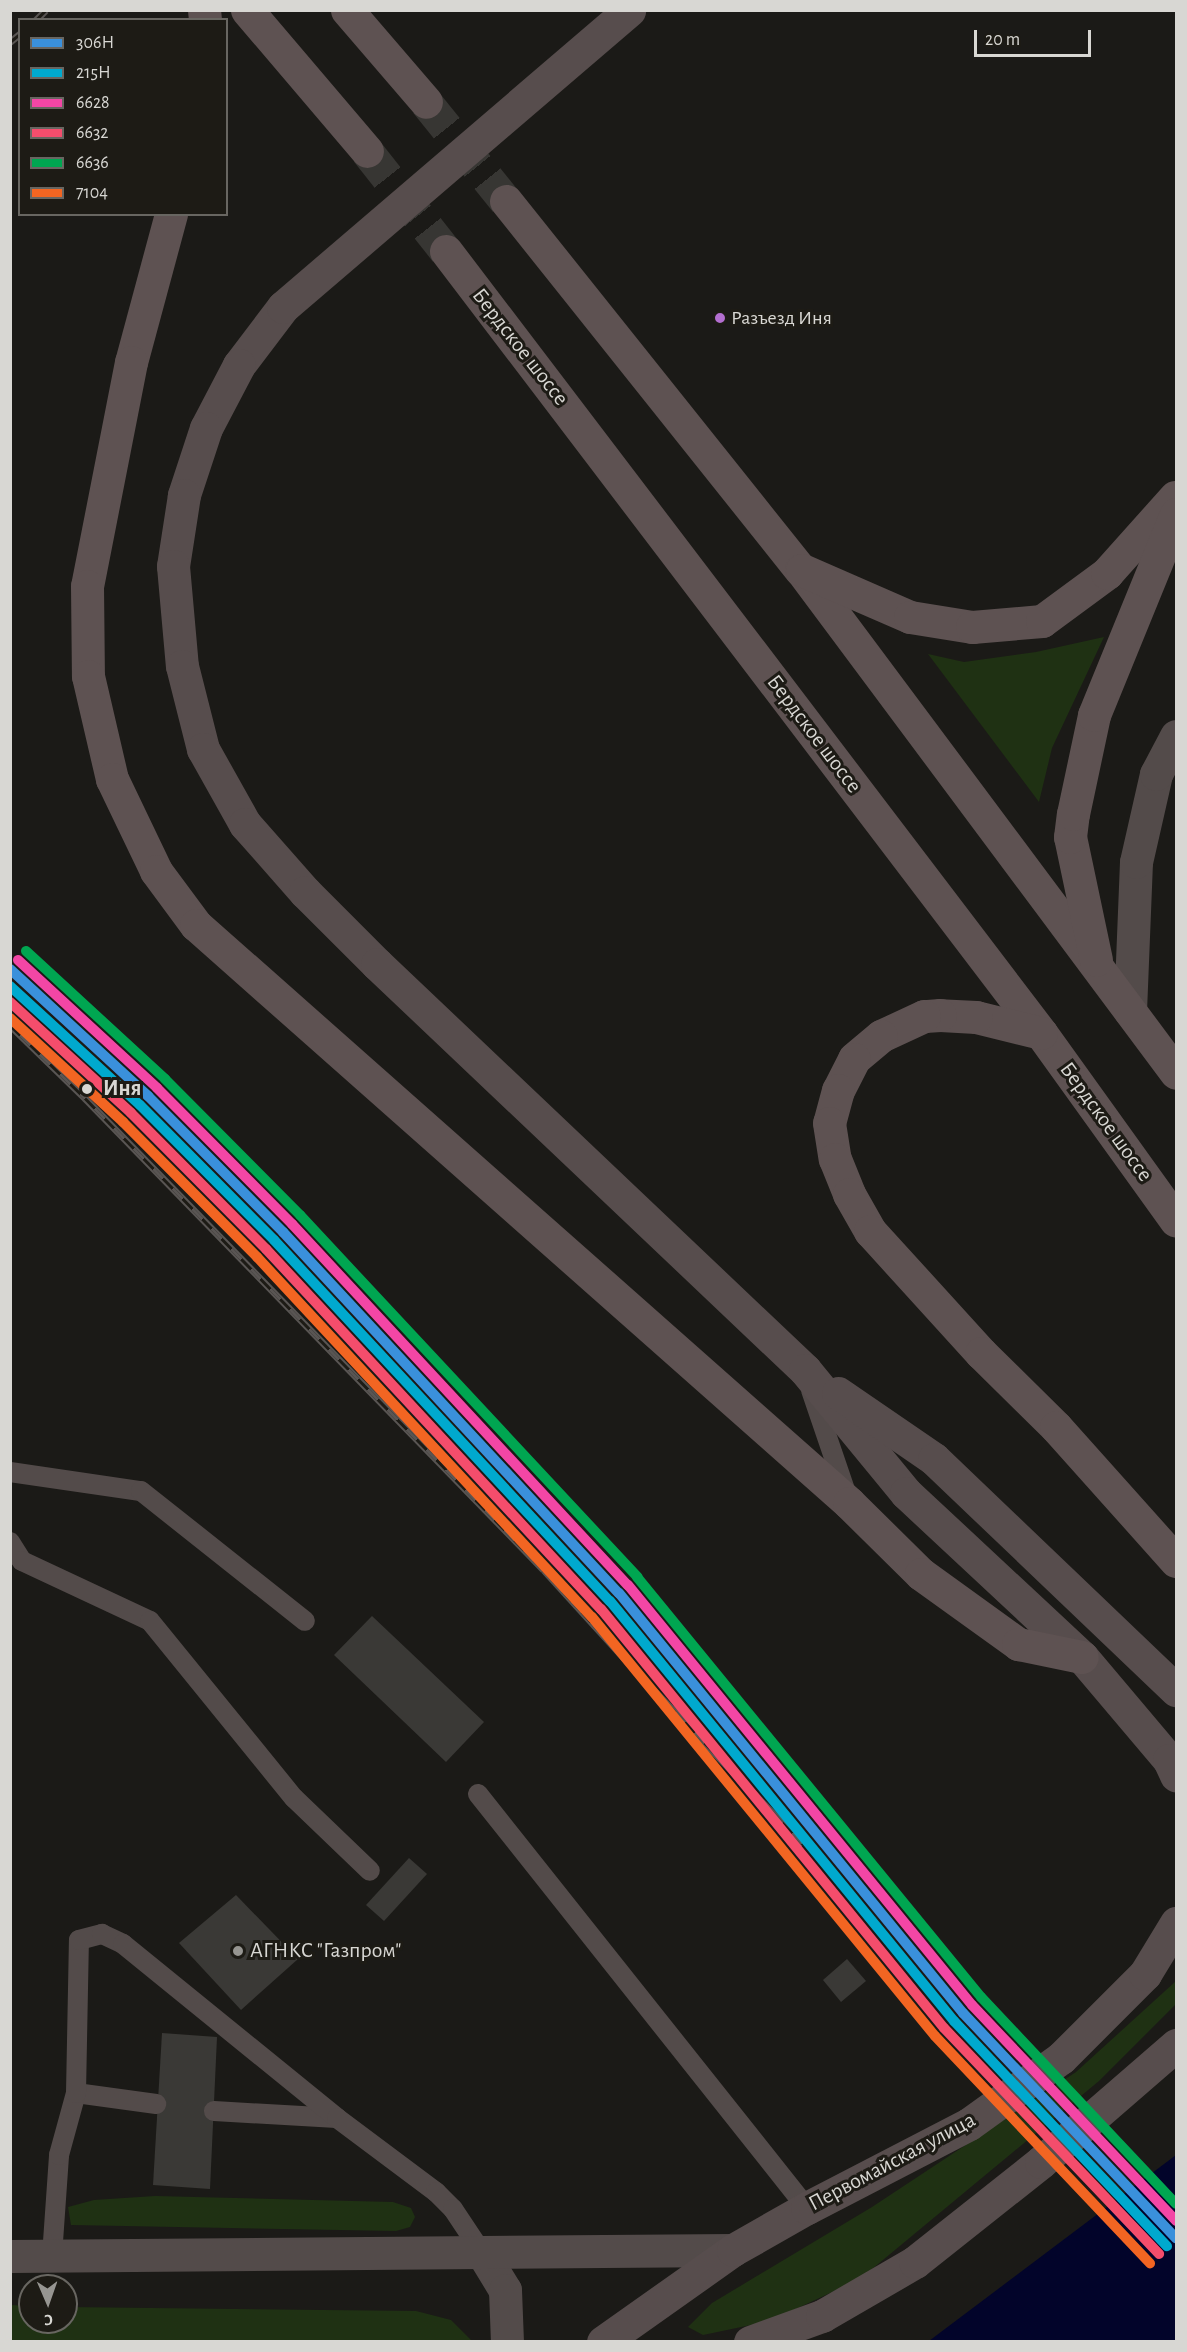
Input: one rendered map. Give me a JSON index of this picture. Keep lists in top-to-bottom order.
{
  "streets": {
    "highway": ["Бердское шоссе"],
    "main road": ["Первомайская улица"]
  },
  "places": ["Разъезд Иня", "Иня", "АГНКС \"Газпром\""],
  "lines": [
    "transit line 6636",
    "transit line 6628",
    "transit line 306Н",
    "transit line 215Н",
    "transit line 6632",
    "transit line 7104"
  ],
  "legend": [
    "306Н",
    "215Н",
    "6628",
    "6632",
    "6636",
    "7104"
  ],
  "scale_bar": "20 m",
  "north": "bottom"
}
